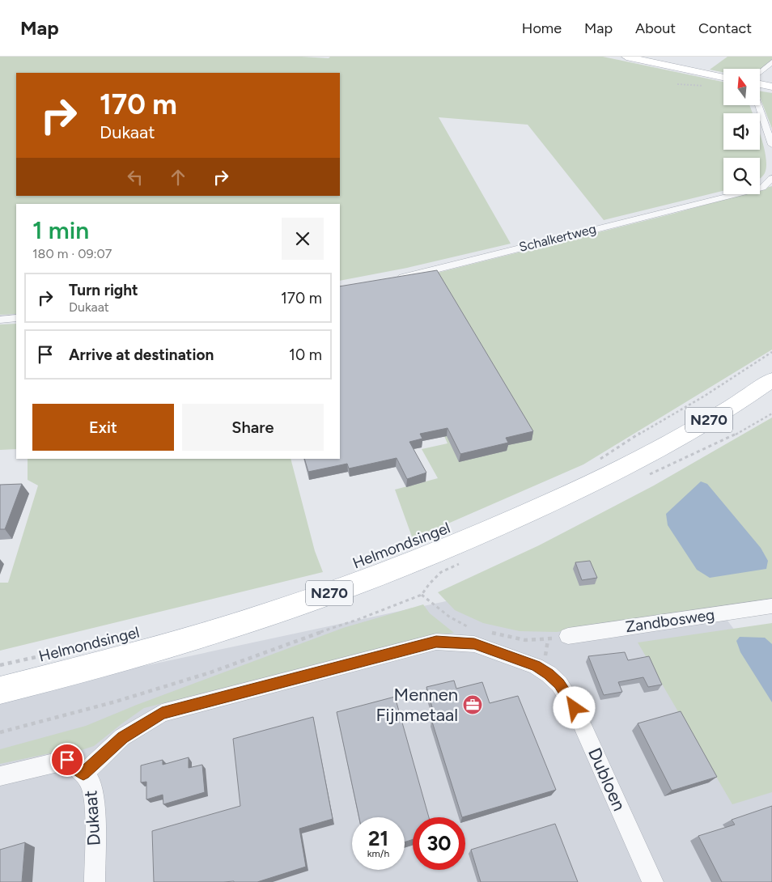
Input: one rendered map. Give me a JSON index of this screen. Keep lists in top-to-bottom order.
{
  "streets": {
    "main road": ["N270", "Helmondsingel"],
    "street": [
      "Schalkertweg",
      "Zandbosweg",
      "Dubloen",
      "Dukaat"
    ]
  },
  "crossings": [
    ["Dubloen", "Dukaat"]
  ],
  "places": {
    "office": ["Mennen Fijnmetaal"]
  },
  "north": "top",
  "page": {
    "header": "Map",
    "nav": [
      "Home",
      "Map",
      "About",
      "Contact"
    ],
    "turn": ["170 m", "Dukaat"],
    "heading": ["1 min", "180 m · 09:07"],
    "list": [
      {
        "name": "Turn right",
        "note": "Dukaat",
        "value": "170 m"
      },
      {
        "name": "Arrive at destination",
        "value": "10 m"
      }
    ],
    "buttons": ["Exit", "Share"],
    "speed": "21 km/h",
    "limit": "30"
  }
}
